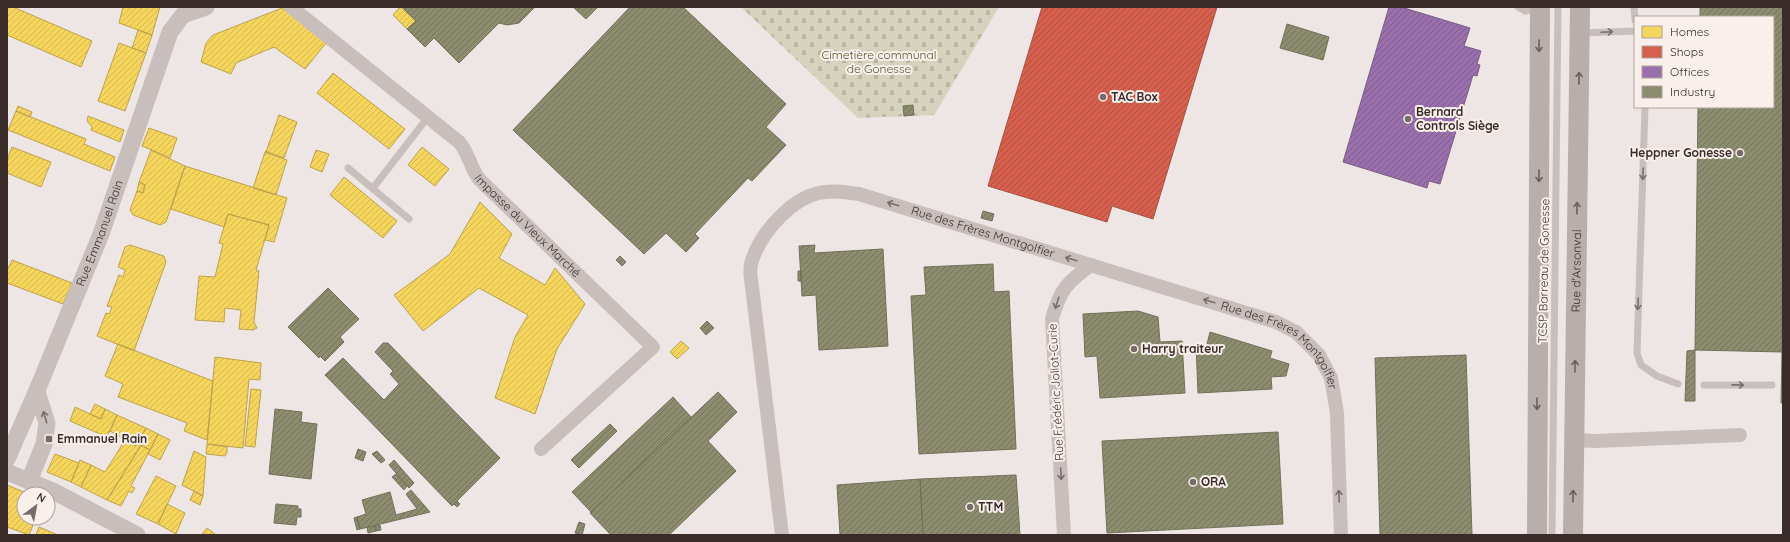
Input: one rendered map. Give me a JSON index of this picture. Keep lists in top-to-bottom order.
{
  "streets": {
    "main road": ["Rue d'Arsonval"],
    "street": [
      "Impasse du Vieux Marché",
      "Rue des Frères Montgolfier",
      "Rue Emmanuel Rain",
      "Rue Frédéric Joliot-Curie"
    ],
    "lane": ["TCSP Barreau de Gonesse"]
  },
  "crossings": [
    ["Rue des Frères Montgolfier", "Rue Frédéric Joliot-Curie"]
  ],
  "one_way": ["Rue Frédéric Joliot-Curie"],
  "parks": ["Cimetière communal de Gonesse"],
  "places": {
    "other": [
      "TAC Box",
      "Bernard Controls Siège",
      "Heppner Gonesse",
      "Harry traiteur",
      "ORA",
      "TTM"
    ],
    "transit": ["Emmanuel Rain"]
  },
  "legend": [
    "Homes",
    "Shops",
    "Offices",
    "Industry"
  ],
  "north": "top right"
}
